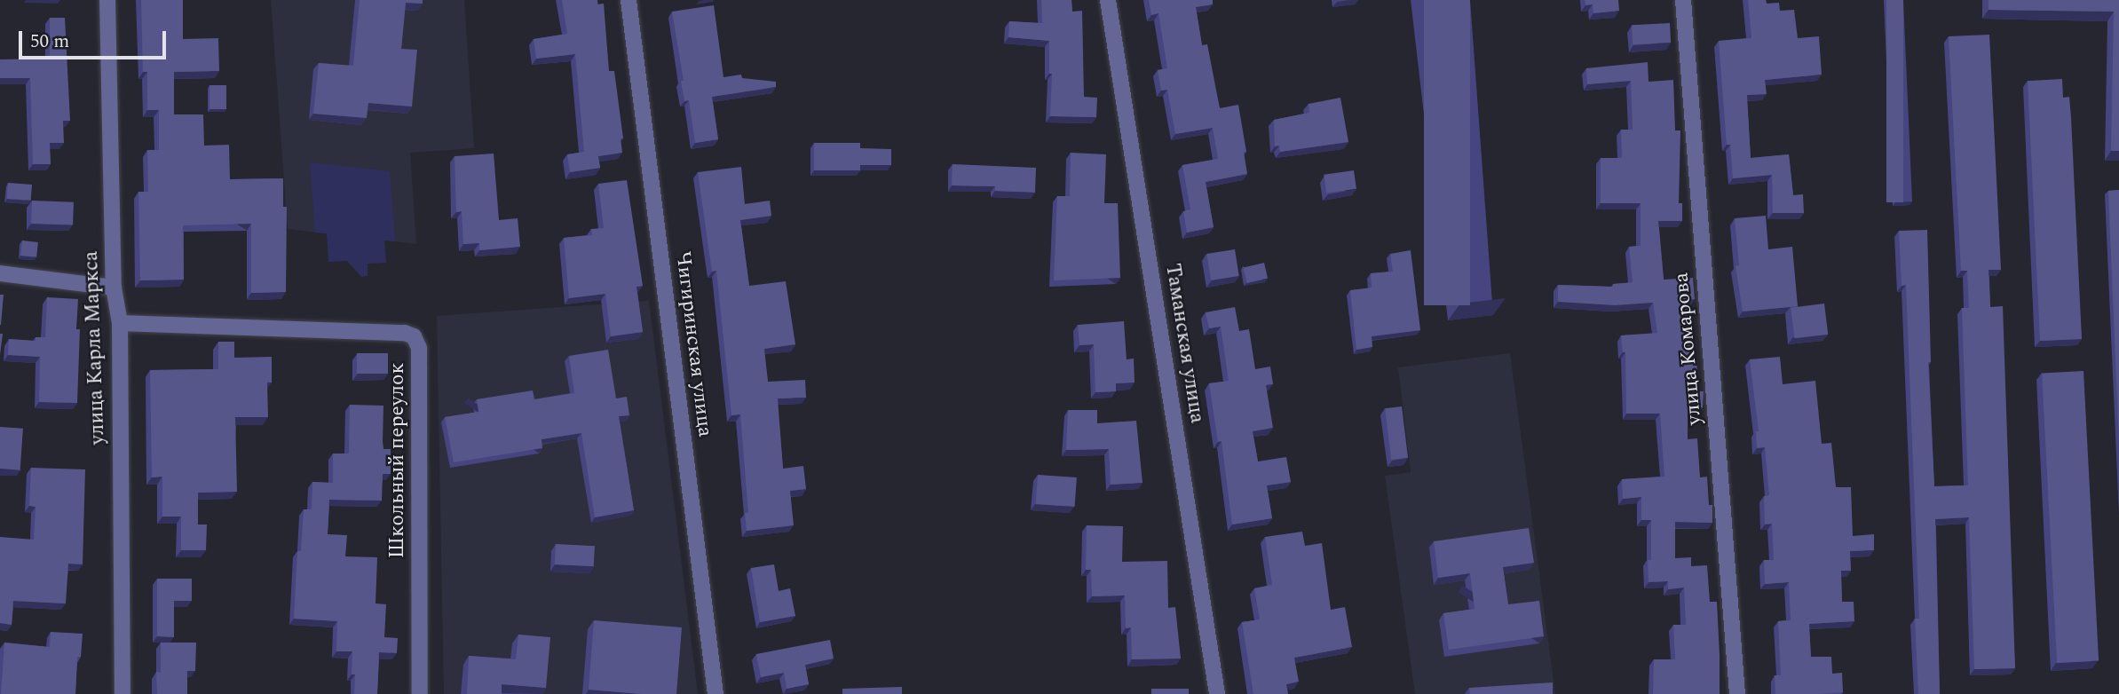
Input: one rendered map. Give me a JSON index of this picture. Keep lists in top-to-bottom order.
{
  "streets": {
    "street": [
      "Таманская улица",
      "Чигиринская улица",
      "улица Карла Маркса",
      "улица Комарова",
      "Школьный переулок"
    ]
  },
  "crossings": [
    ["улица Карла Маркса", "Школьный переулок"]
  ],
  "scale_bar": "50 m"
}
